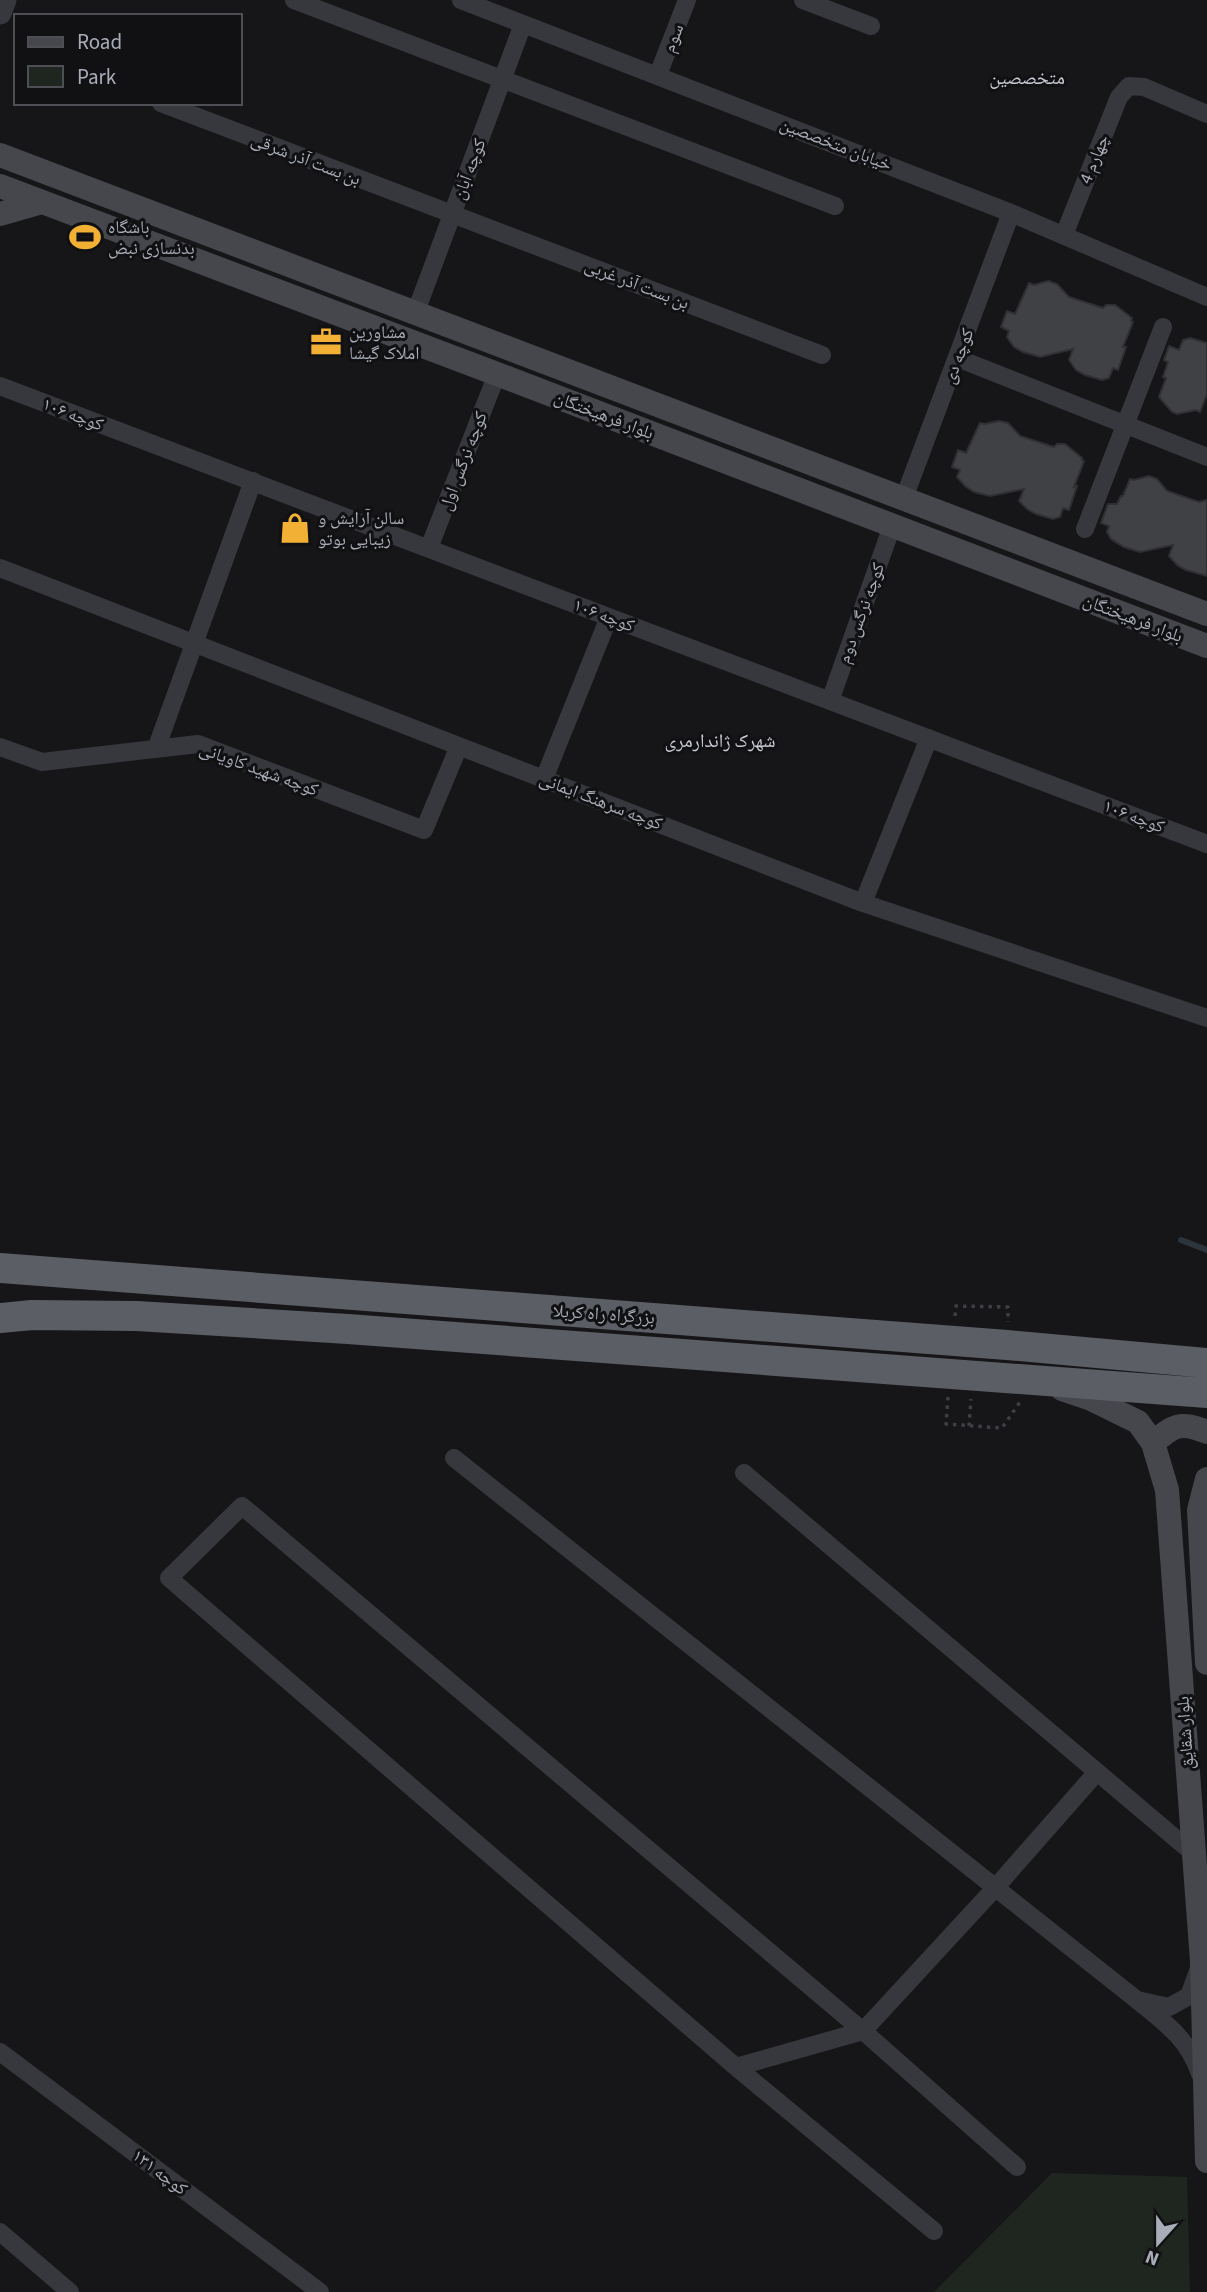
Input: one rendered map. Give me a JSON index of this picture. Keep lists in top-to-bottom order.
{
  "streets": {
    "highway": ["بزرگراه راه کربلا"],
    "main road": ["بلوار فرهیختگان", "بلوار شقایق"],
    "street": [
      "سوم",
      "خیابان متخصصین",
      "بن بست آذر شرقی",
      "چهارم 4",
      "کوچه آبان",
      "بن بست آذر غربی",
      "کوچه دی",
      "کوچه ۱۰۶",
      "کوچه نرگس اول",
      "کوچه نرگس دوم",
      "کوچه شهید کاویانی",
      "کوچه سرهنگ ایمانی",
      "کوچه ۱۳۱"
    ]
  },
  "crossings": [
    ["سوم", "خیابان متخصصین"],
    ["خیابان متخصصین", "چهارم 4"],
    ["خیابان متخصصین", "کوچه آبان"],
    ["خیابان متخصصین", "کوچه دی"],
    ["بن بست آذر شرقی", "کوچه آبان"],
    ["بن بست آذر شرقی", "بن بست آذر غربی"],
    ["کوچه آبان", "بن بست آذر غربی"],
    ["کوچه آبان", "بلوار فرهیختگان"],
    ["کوچه دی", "بلوار فرهیختگان"],
    ["کوچه ۱۰۶", "کوچه نرگس اول"],
    ["کوچه ۱۰۶", "کوچه نرگس دوم"],
    ["بلوار فرهیختگان", "کوچه نرگس اول"],
    ["بلوار فرهیختگان", "کوچه نرگس دوم"],
    ["کوچه شهید کاویانی", "کوچه سرهنگ ایمانی"],
    ["بزرگراه راه کربلا", "بلوار شقایق"]
  ],
  "districts": ["متخصصین", "شهرک ژاندارمری"],
  "places": {
    "sports": ["باشگاه بدنسازی نبض"],
    "office": ["مشاورین املاک گیشا"],
    "shop": ["سالن آرایش و زیبایی بوتو"]
  },
  "legend": ["Road", "Park"],
  "north": "bottom"
}
